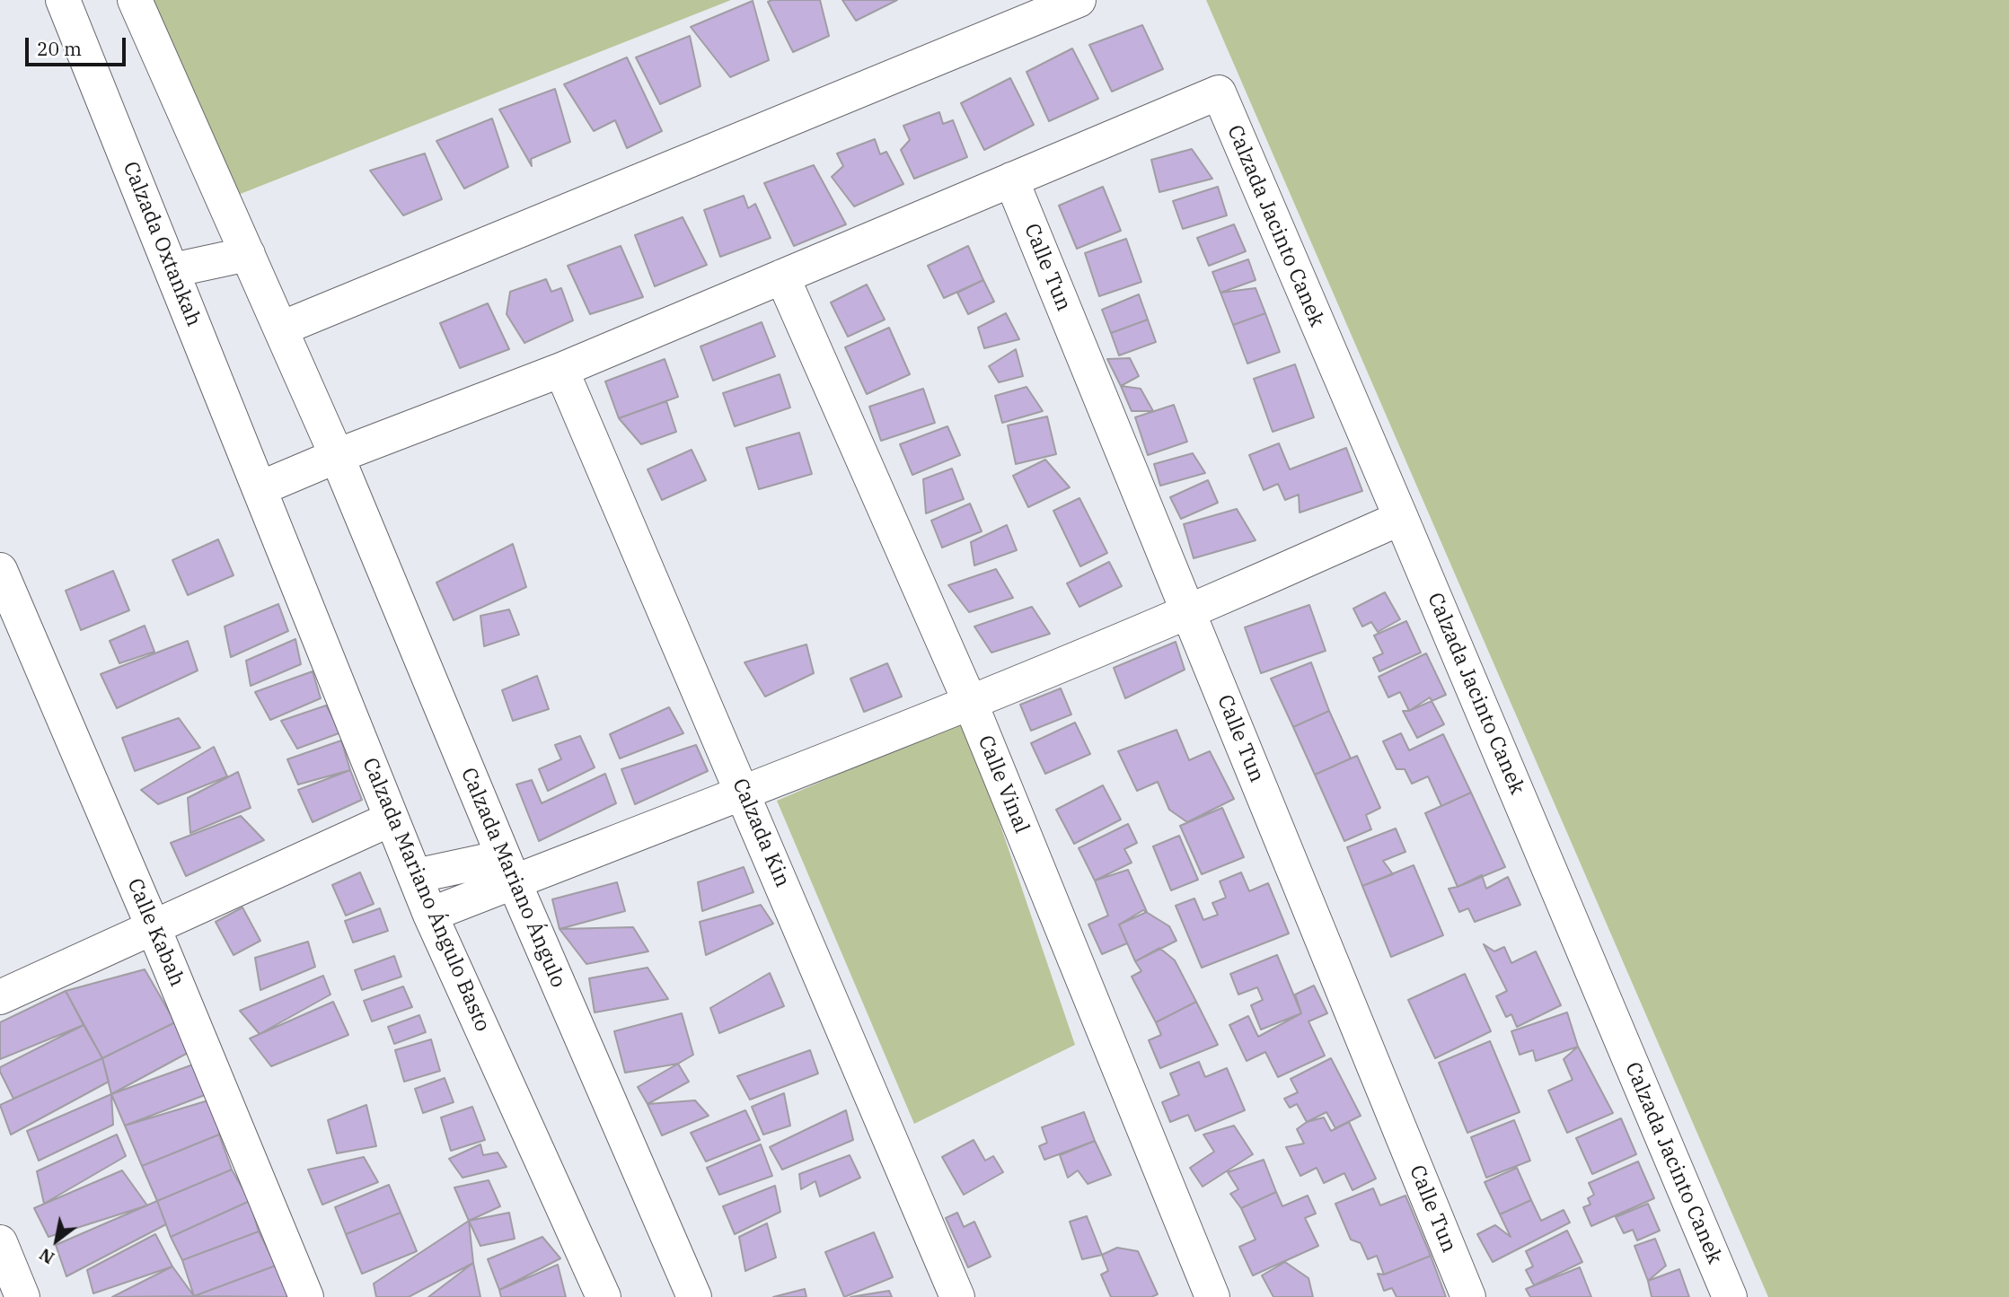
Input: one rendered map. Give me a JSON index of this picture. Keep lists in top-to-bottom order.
{
  "streets": {
    "street": [
      "Calzada Jacinto Canek",
      "Calzada Oxtankah",
      "Calle Tun",
      "Calle Vinal",
      "Calzada Kin",
      "Calzada Mariano Ángulo",
      "Calzada Mariano Ángulo Basto",
      "Calle Kabah"
    ]
  },
  "crossings": [
    ["Calzada Jacinto Canek", "Calle Tun"],
    ["Calzada Oxtankah", "Calzada Mariano Ángulo Basto"]
  ],
  "scale_bar": "20 m",
  "north": "bottom left"
}
